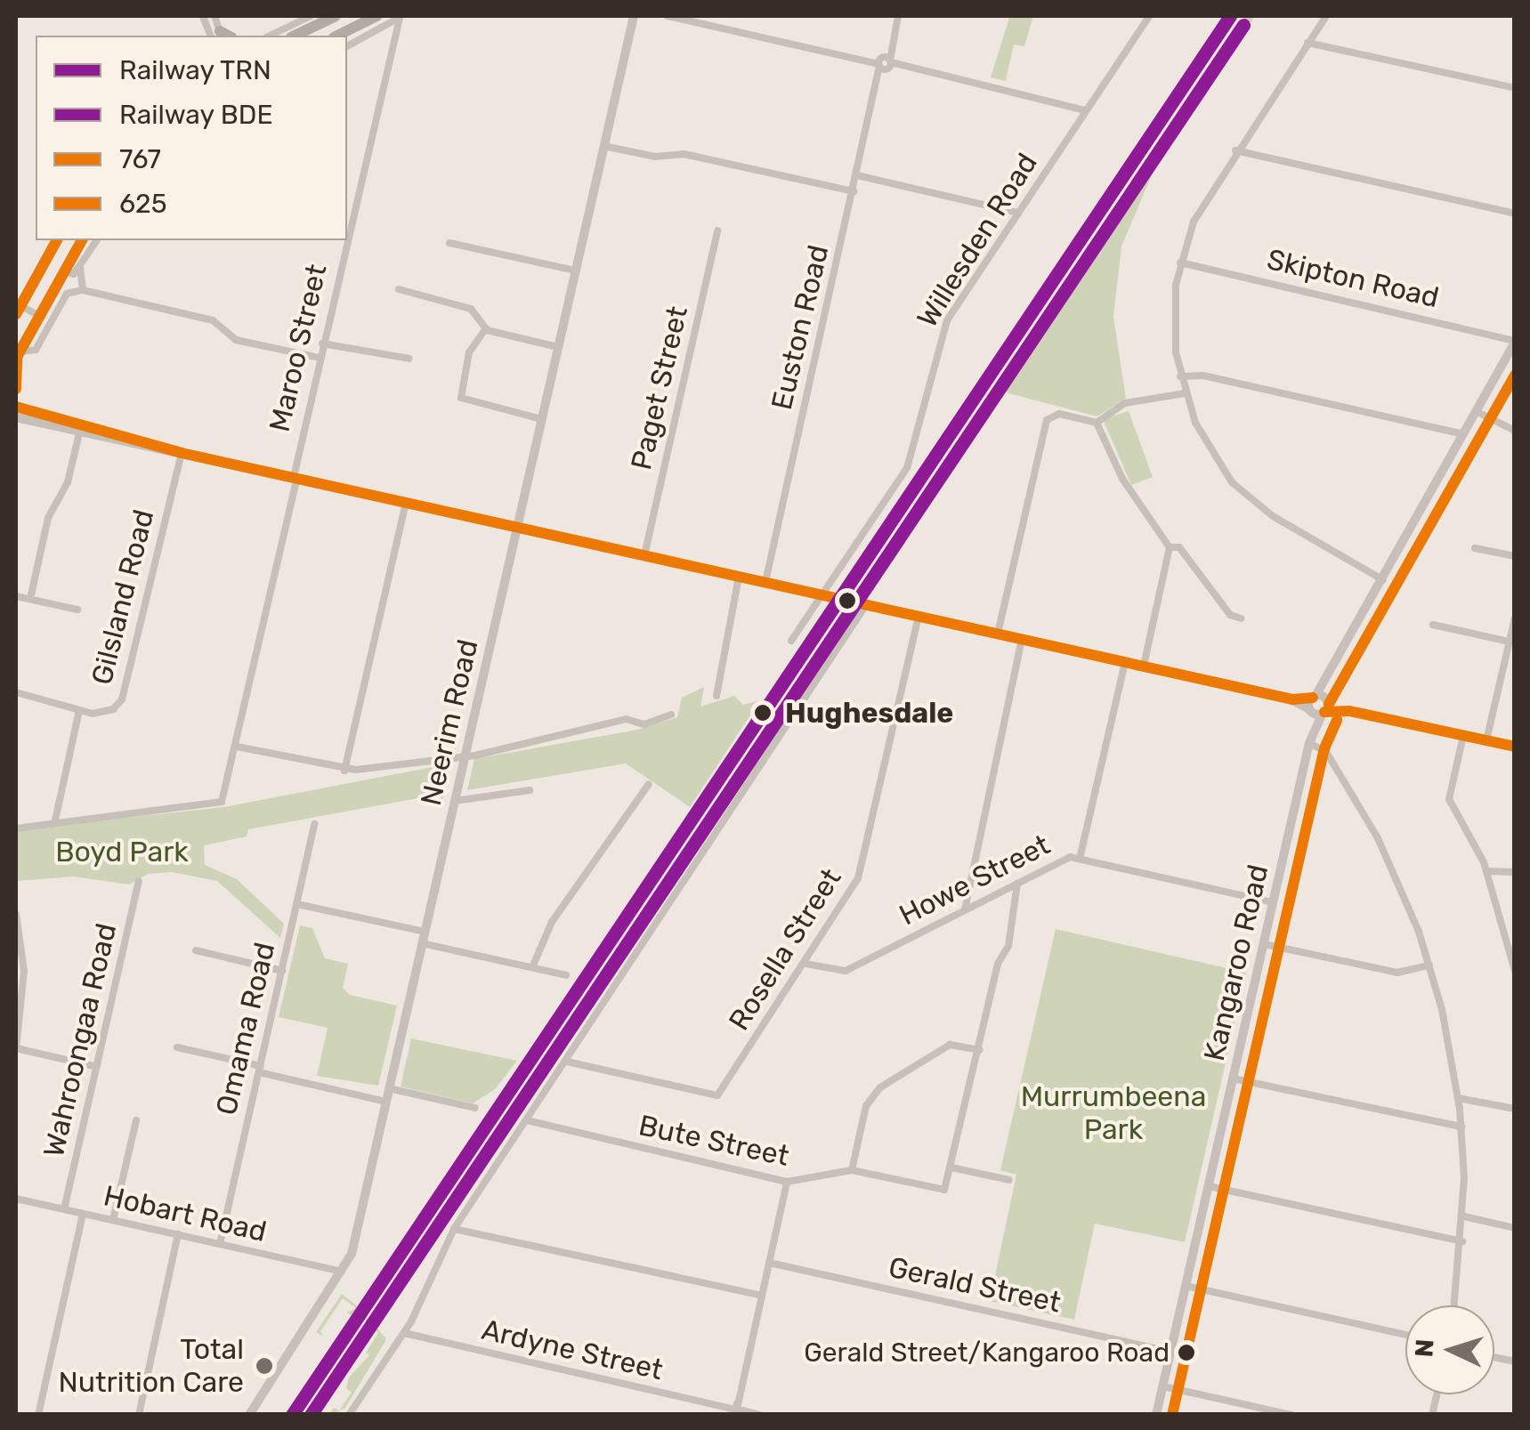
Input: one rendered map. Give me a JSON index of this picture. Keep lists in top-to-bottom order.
{
  "streets": {
    "street": [
      "Willesden Road",
      "Skipton Road",
      "Euston Road",
      "Maroo Street",
      "Paget Street",
      "Gilsland Road",
      "Neerim Road",
      "Howe Street",
      "Rosella Street",
      "Kangaroo Road",
      "Omama Road",
      "Wahroongaa Road",
      "Bute Street",
      "Hobart Road",
      "Gerald Street",
      "Ardyne Street"
    ]
  },
  "crossings": [
    ["Maroo Street", "Gilsland Road"],
    ["Neerim Road", "Hobart Road"],
    ["Howe Street", "Rosella Street"],
    ["Howe Street", "Kangaroo Road"],
    ["Kangaroo Road", "Gerald Street"],
    ["Omama Road", "Hobart Road"],
    ["Wahroongaa Road", "Hobart Road"]
  ],
  "parks": ["Boyd Park", "Murrumbeena Park"],
  "places": ["Hughesdale", "Gerald Street/Kangaroo Road", "Total Nutrition Care"],
  "lines": [
    "rail line TRN",
    "rail line BDE",
    "transit line 767",
    "transit line 625"
  ],
  "legend": [
    "Railway TRN",
    "Railway BDE",
    "767",
    "625"
  ],
  "north": "left"
}
